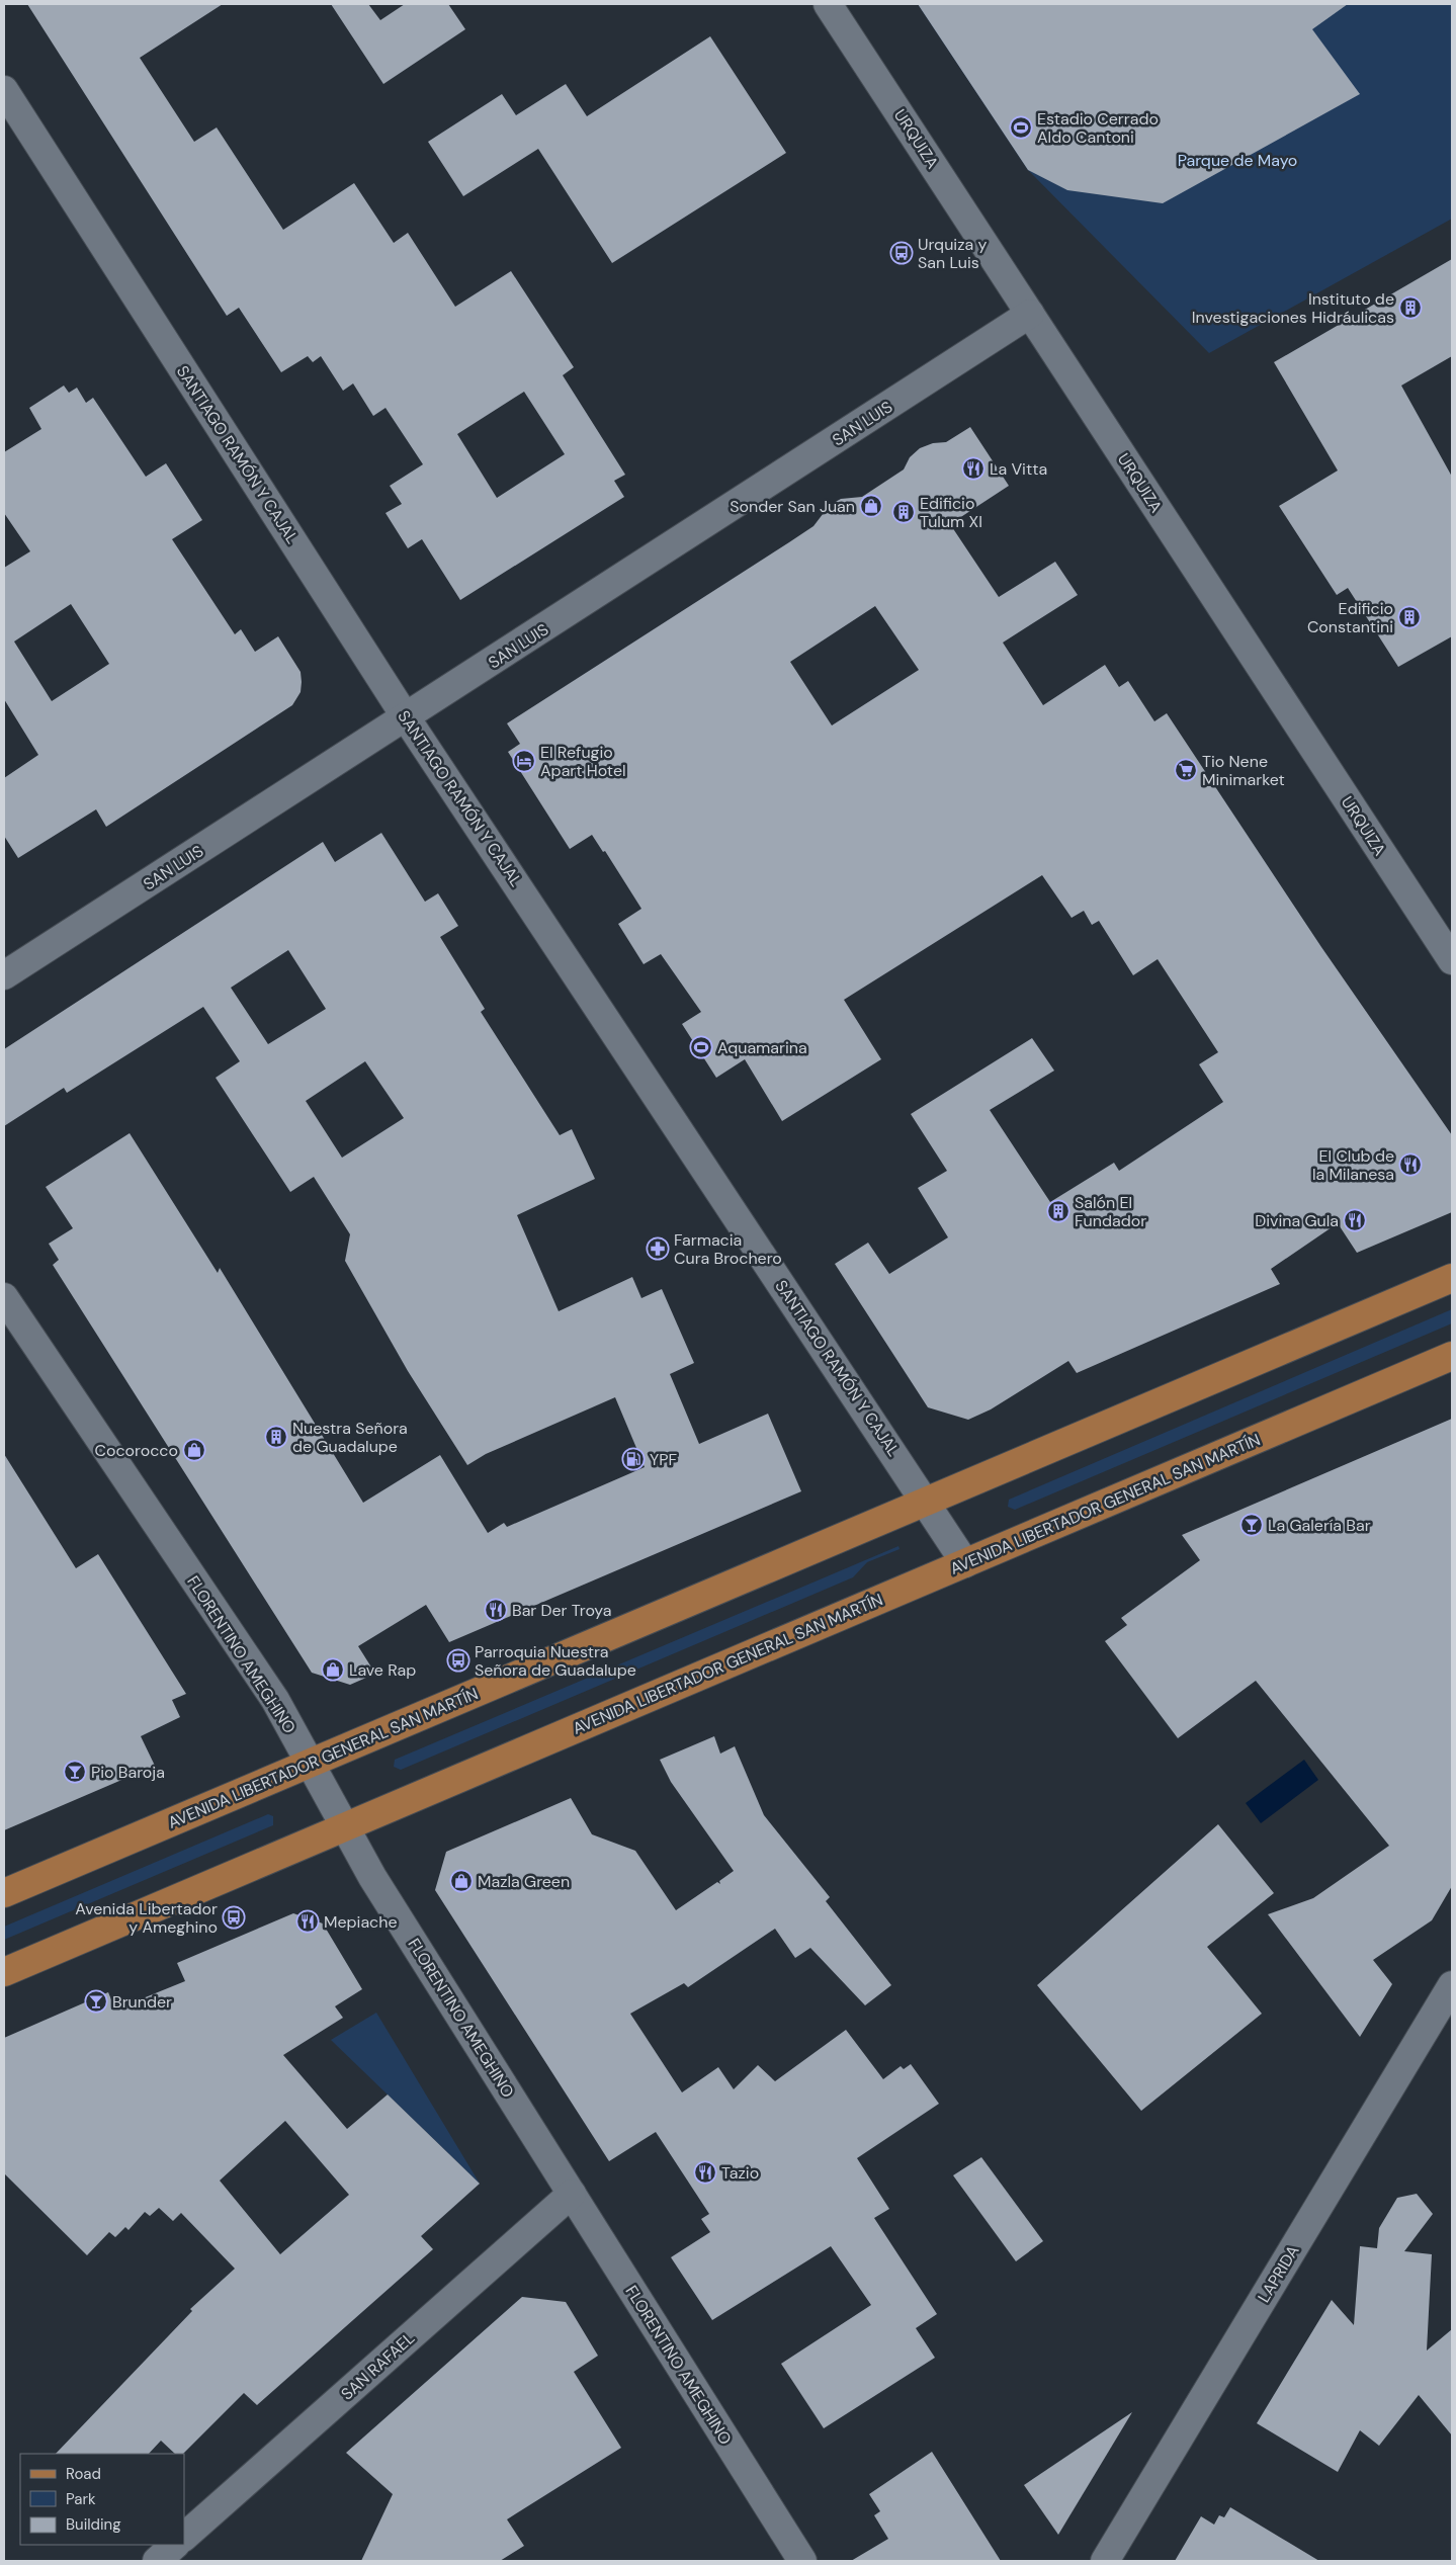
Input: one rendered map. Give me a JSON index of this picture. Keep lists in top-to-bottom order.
{
  "streets": {
    "main road": ["AVENIDA LIBERTADOR GENERAL SAN MARTÍN"],
    "street": [
      "URQUIZA",
      "SAN LUIS",
      "SANTIAGO RAMÓN Y CAJAL",
      "FLORENTINO AMEGHINO",
      "LAPRIDA",
      "SAN RAFAEL"
    ]
  },
  "crossings": [
    ["URQUIZA", "SAN LUIS"],
    ["SAN LUIS", "SANTIAGO RAMÓN Y CAJAL"],
    ["SANTIAGO RAMÓN Y CAJAL", "AVENIDA LIBERTADOR GENERAL SAN MARTÍN"],
    ["AVENIDA LIBERTADOR GENERAL SAN MARTÍN", "FLORENTINO AMEGHINO"],
    ["FLORENTINO AMEGHINO", "SAN RAFAEL"]
  ],
  "parks": ["Parque de Mayo"],
  "places": {
    "sports": ["Estadio Cerrado Aldo Cantoni", "Aquamarina"],
    "bus stop": ["Urquiza y San Luis", "Parroquia Nuestra Señora de Guadalupe", "Avenida Libertador y Ameghino"],
    "building": [
      "Instituto de Investigaciones Hidráulicas",
      "Edificio Tulum XI",
      "Edificio Constantini",
      "Salón El Fundador",
      "Nuestra Señora de Guadalupe"
    ],
    "restaurant": [
      "La Vitta",
      "El Club de la Milanesa",
      "Divina Gula",
      "Bar Der Troya",
      "Mepiache",
      "Tazio"
    ],
    "shop": [
      "Sonder San Juan",
      "Cocorocco",
      "Lave Rap",
      "Mazla Green"
    ],
    "hotel": ["El Refugio Apart Hotel"],
    "supermarket": ["Tio Nene Minimarket"],
    "pharmacy": ["Farmacia Cura Brochero"],
    "fuel station": ["YPF"],
    "bar": ["La Galería Bar", "Pio Baroja", "Brunder"]
  },
  "legend": ["Road", "Park", "Building"]
}
